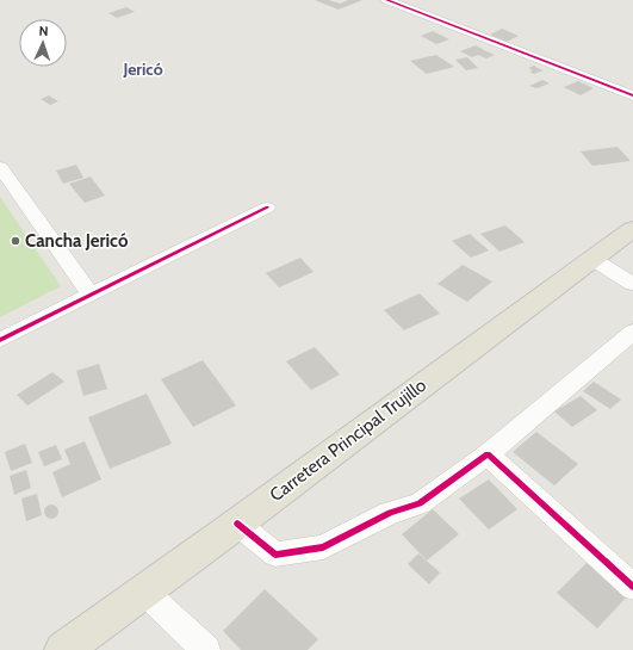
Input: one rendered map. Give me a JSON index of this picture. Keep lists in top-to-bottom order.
{
  "streets": {
    "main road": ["Carretera Principal Trujillo"]
  },
  "districts": ["Jericó"],
  "places": ["Cancha Jericó"],
  "north": "top"
}
